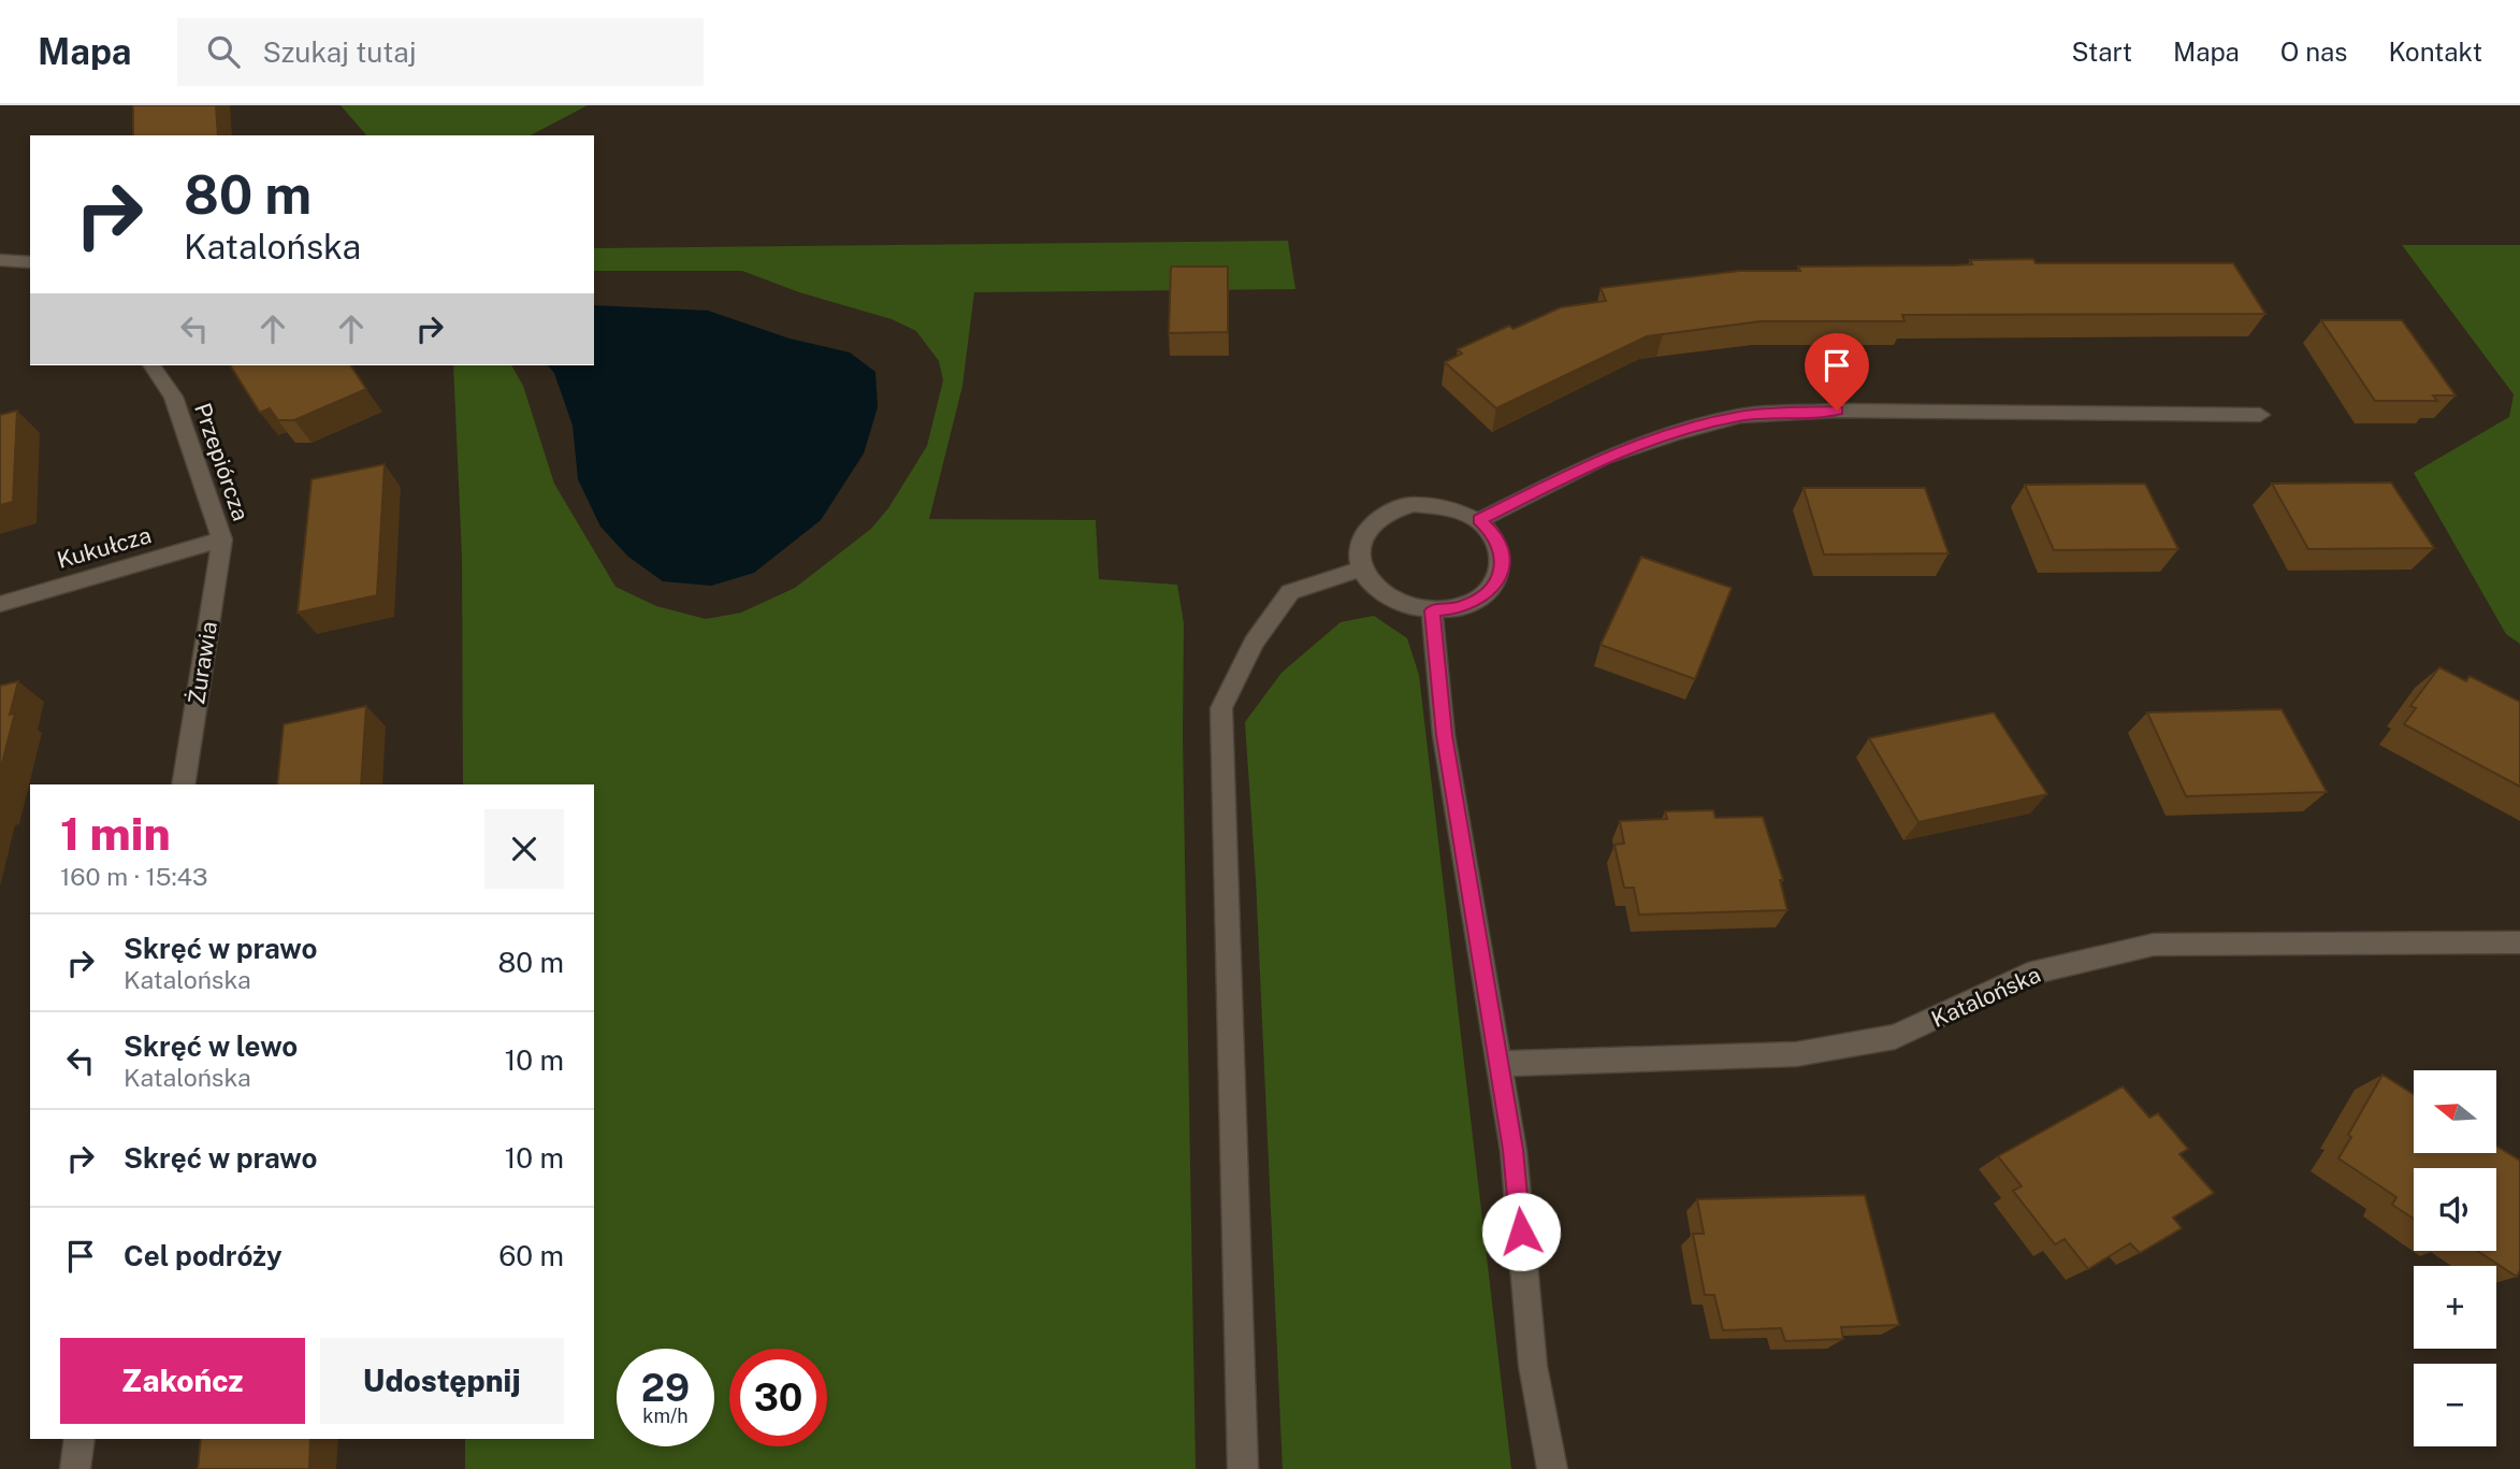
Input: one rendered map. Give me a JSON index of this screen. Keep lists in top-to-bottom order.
{
  "streets": {
    "street": [
      "Przepiórcza",
      "Kukułcza",
      "Żurawia",
      "Katalońska"
    ]
  },
  "crossings": [
    ["Przepiórcza", "Kukułcza"],
    ["Przepiórcza", "Żurawia"],
    ["Kukułcza", "Żurawia"]
  ],
  "north": "left",
  "page": {
    "header": "Mapa",
    "search": "Szukaj tutaj",
    "nav": [
      "Start",
      "Mapa",
      "O nas",
      "Kontakt"
    ],
    "turn": ["80 m", "Katalońska"],
    "heading": ["1 min", "160 m · 15:43"],
    "list": [
      {
        "name": "Skręć w prawo",
        "note": "Katalońska",
        "value": "80 m"
      },
      {
        "name": "Skręć w lewo",
        "note": "Katalońska",
        "value": "10 m"
      },
      {
        "name": "Skręć w prawo",
        "value": "10 m"
      },
      {
        "name": "Cel podróży",
        "value": "60 m"
      }
    ],
    "map_buttons": ["+", "−"],
    "buttons": ["Zakończ", "Udostępnij"],
    "speed": "29 km/h",
    "limit": "30"
  }
}
